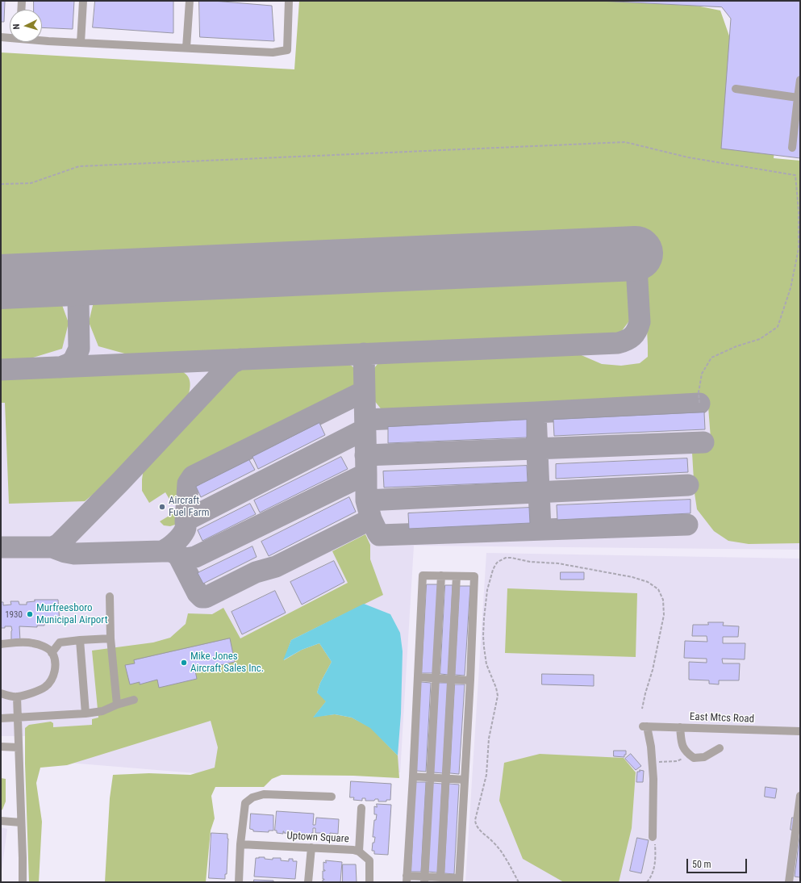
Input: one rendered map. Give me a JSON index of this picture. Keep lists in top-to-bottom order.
{
  "streets": {
    "street": ["East Mtcs Road", "Uptown Square"]
  },
  "places": ["Aircraft Fuel Farm", "Murfreesboro Municipal Airport", "Mike Jones Aircraft Sales Inc."],
  "house_numbers": ["1930"],
  "scale_bar": "50 m",
  "north": "left"
}
